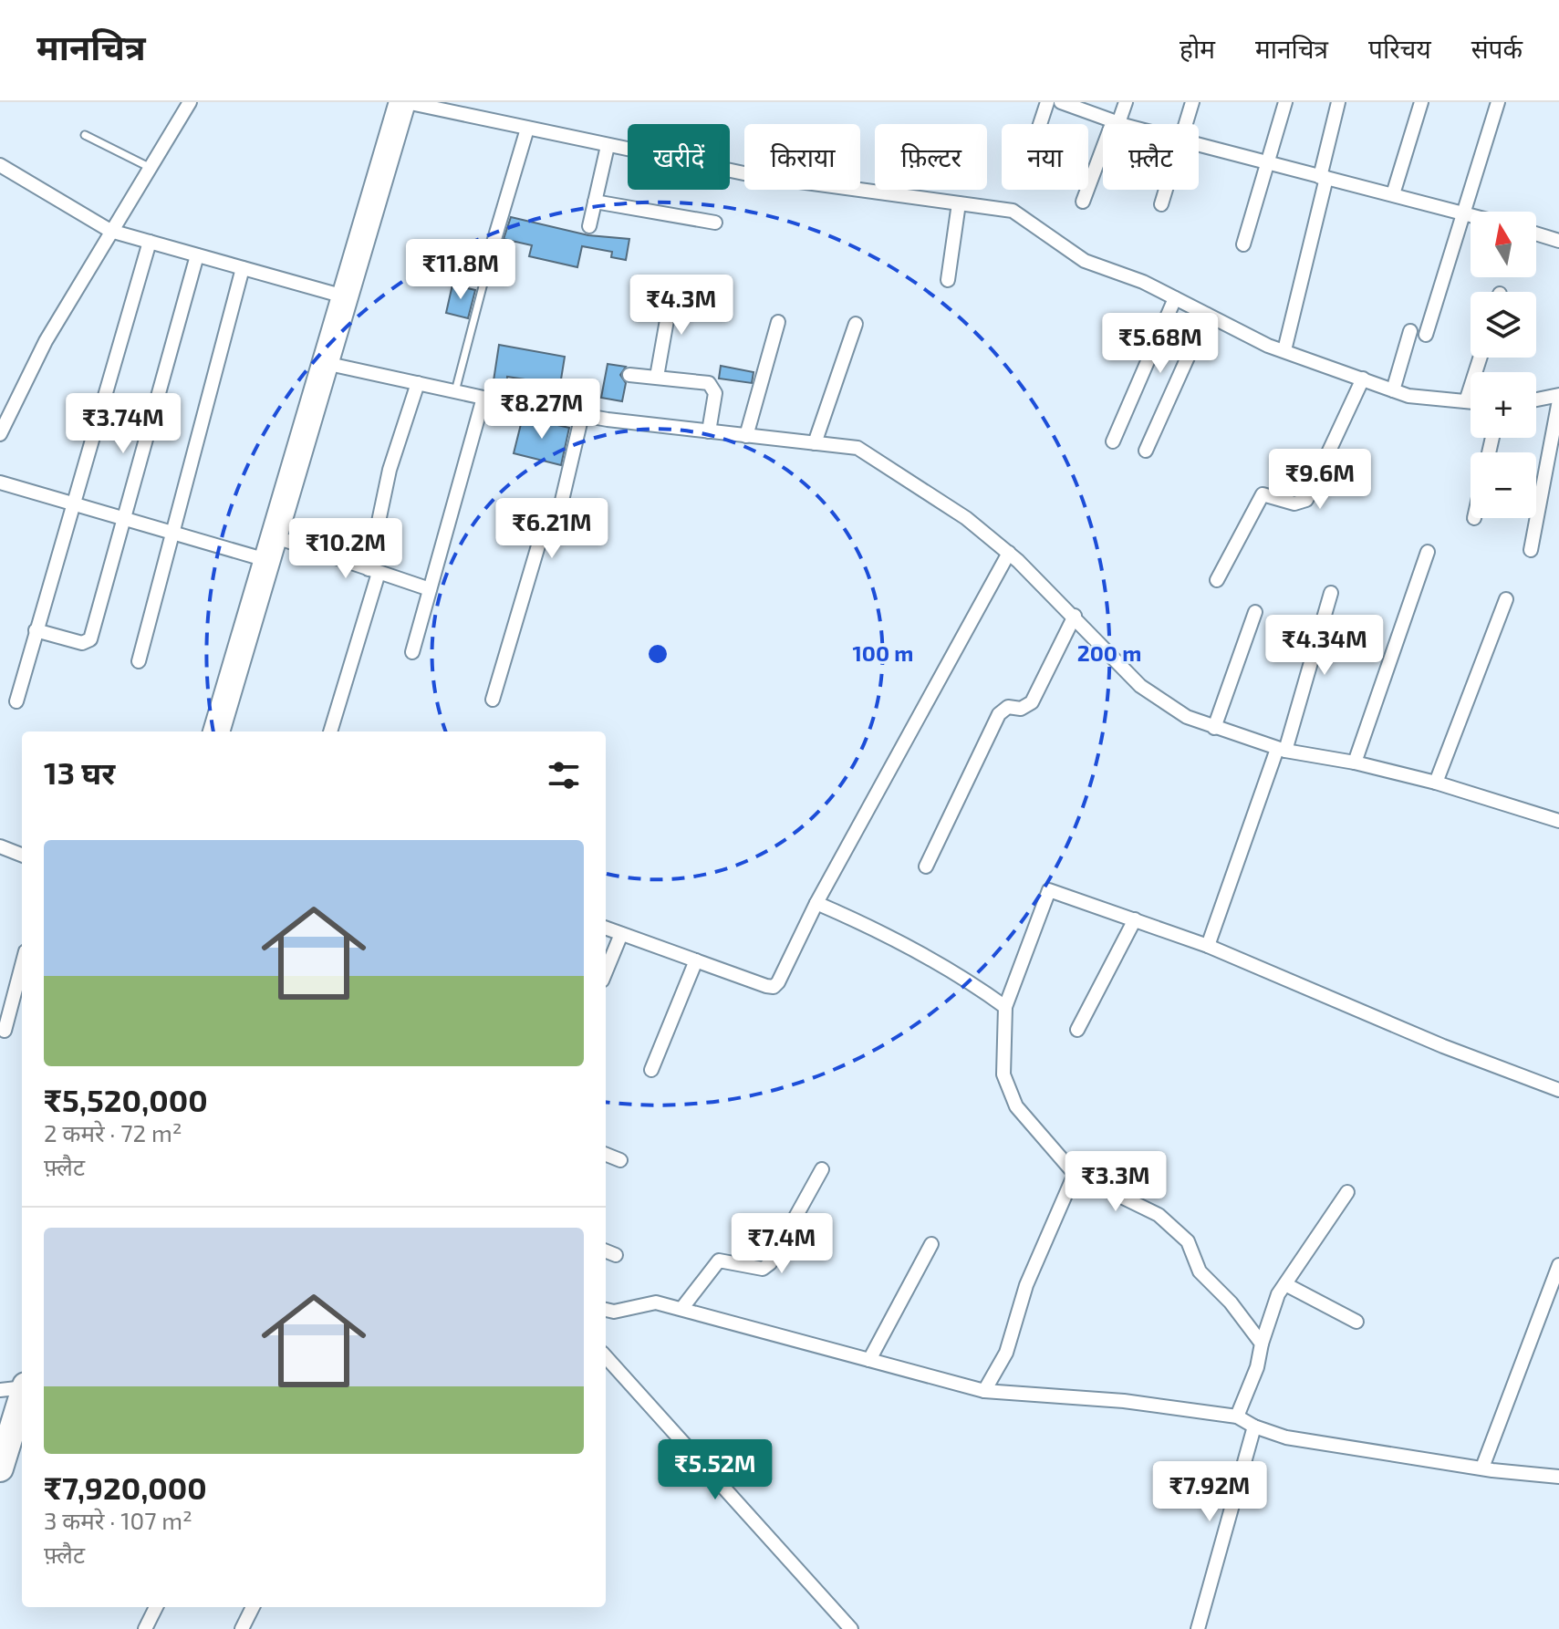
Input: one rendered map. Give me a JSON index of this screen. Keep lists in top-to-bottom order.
{
  "north": "top",
  "page": {
    "header": "मानचित्र",
    "nav": [
      "होम",
      "मानचित्र",
      "परिचय",
      "संपर्क"
    ],
    "chip": [
      "खरीदें",
      "किराया",
      "फ़िल्टर",
      "नया",
      "फ़्लैट"
    ],
    "map_buttons": ["+", "−"],
    "price": [
      "₹11.8M",
      "₹4.3M",
      "₹5.68M",
      "₹8.27M",
      "₹3.74M",
      "₹9.6M",
      "₹6.21M",
      "₹10.2M",
      "₹4.34M",
      "₹3.3M",
      "₹7.4M",
      "₹5.52M",
      "₹7.92M"
    ],
    "heading": "13 घर",
    "list": [
      {
        "name": "₹5,520,000",
        "note": "2 कमरे · 72 m² · फ़्लैट"
      },
      {
        "name": "₹7,920,000",
        "note": "3 कमरे · 107 m² · फ़्लैट"
      }
    ]
  },
  "rings": ["100 m", "200 m"]
}
